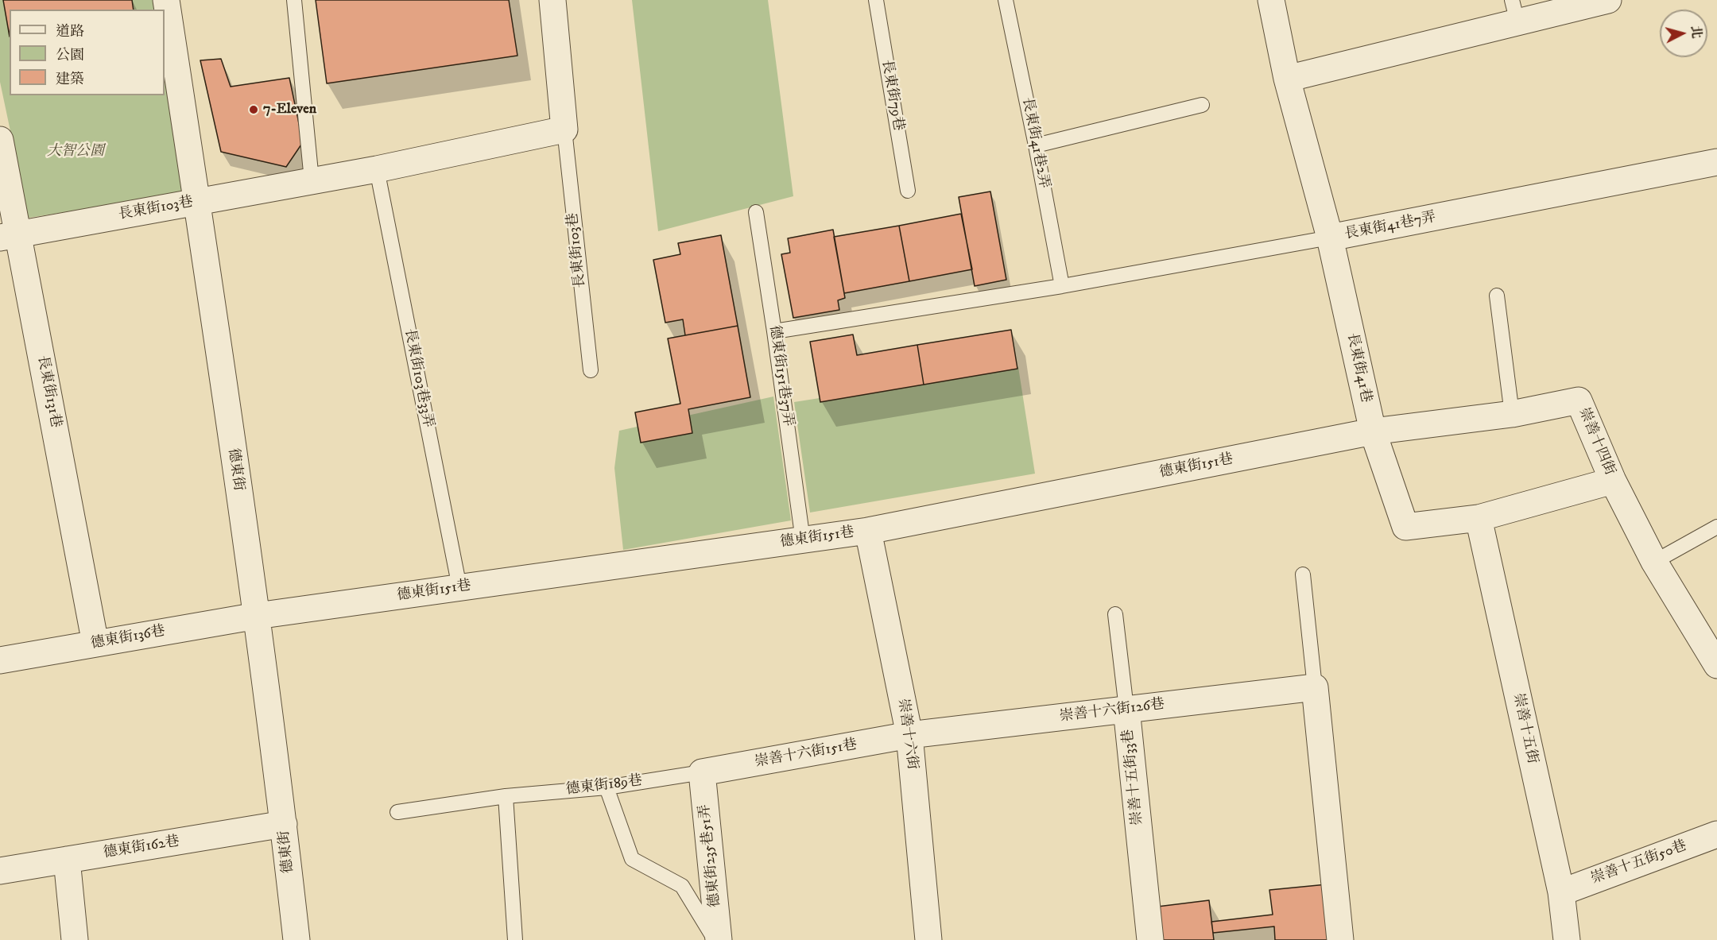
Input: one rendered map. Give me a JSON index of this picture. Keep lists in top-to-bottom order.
{
  "streets": {
    "street": [
      "長東街103巷",
      "長東街41巷7弄",
      "長東街41巷",
      "長東街131巷",
      "崇善十四街",
      "德東街151巷",
      "德東街",
      "德東街136巷",
      "崇善十六街126巷",
      "崇善十五街",
      "崇善十六街",
      "崇善十六街151巷",
      "崇善十五街33巷",
      "德東街162巷",
      "德東街235巷51弄",
      "崇善十五街50巷"
    ],
    "lane": [
      "長東街79巷",
      "長東街41巷2弄",
      "德東街151巷37弄",
      "長東街103巷33弄",
      "德東街189巷"
    ]
  },
  "crossings": [
    ["長東街41巷2弄", "長東街41巷7弄"],
    ["長東街103巷", "長東街103巷33弄"],
    ["長東街103巷", "長東街131巷"],
    ["長東街103巷", "德東街"],
    ["長東街41巷7弄", "長東街41巷"],
    ["長東街41巷7弄", "德東街151巷37弄"],
    ["長東街41巷", "崇善十四街"],
    ["長東街41巷", "德東街151巷"],
    ["長東街41巷", "崇善十五街"],
    ["德東街151巷37弄", "德東街151巷"],
    ["長東街103巷33弄", "德東街151巷"],
    ["長東街131巷", "德東街136巷"],
    ["崇善十四街", "德東街151巷"],
    ["德東街151巷", "德東街"],
    ["德東街151巷", "德東街136巷"],
    ["德東街151巷", "崇善十六街"],
    ["德東街", "德東街136巷"],
    ["德東街", "德東街162巷"],
    ["崇善十六街126巷", "崇善十六街"],
    ["崇善十六街126巷", "崇善十六街151巷"],
    ["崇善十六街126巷", "崇善十五街33巷"],
    ["崇善十五街", "崇善十五街50巷"],
    ["崇善十六街", "崇善十六街151巷"],
    ["崇善十六街151巷", "德東街189巷"],
    ["崇善十六街151巷", "德東街235巷51弄"],
    ["德東街189巷", "德東街235巷51弄"]
  ],
  "parks": ["大智公園"],
  "places": ["7-Eleven"],
  "legend": ["道路", "公園", "建築"],
  "north": "right"
}
